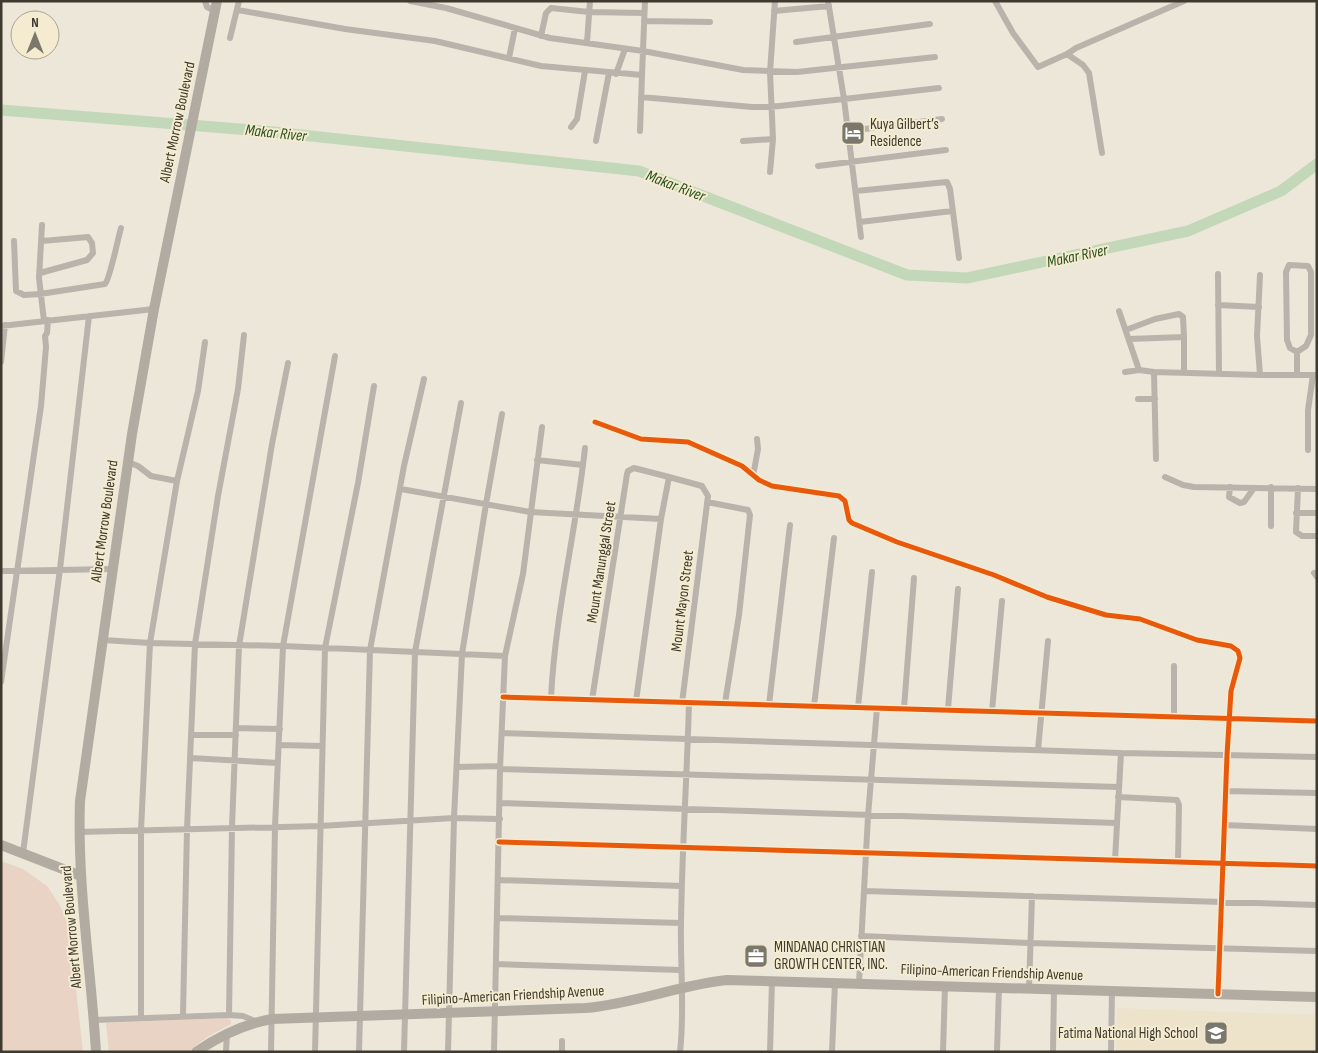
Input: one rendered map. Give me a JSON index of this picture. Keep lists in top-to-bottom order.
{
  "streets": {
    "main road": ["Albert Morrow Boulevard", "Filipino-American Friendship Avenue"],
    "street": ["Mount Manunggal Street", "Mount Mayon Street"]
  },
  "crossings": [
    ["Mount Mayon Street", "Filipino-American Friendship Avenue"]
  ],
  "water": ["Makar River"],
  "places": {
    "hotel": ["Kuya Gilbert’s Residence"],
    "office": ["MINDANAO CHRISTIAN GROWTH CENTER, INC."],
    "school or university": ["Fatima National High School"]
  },
  "north": "top"
}
